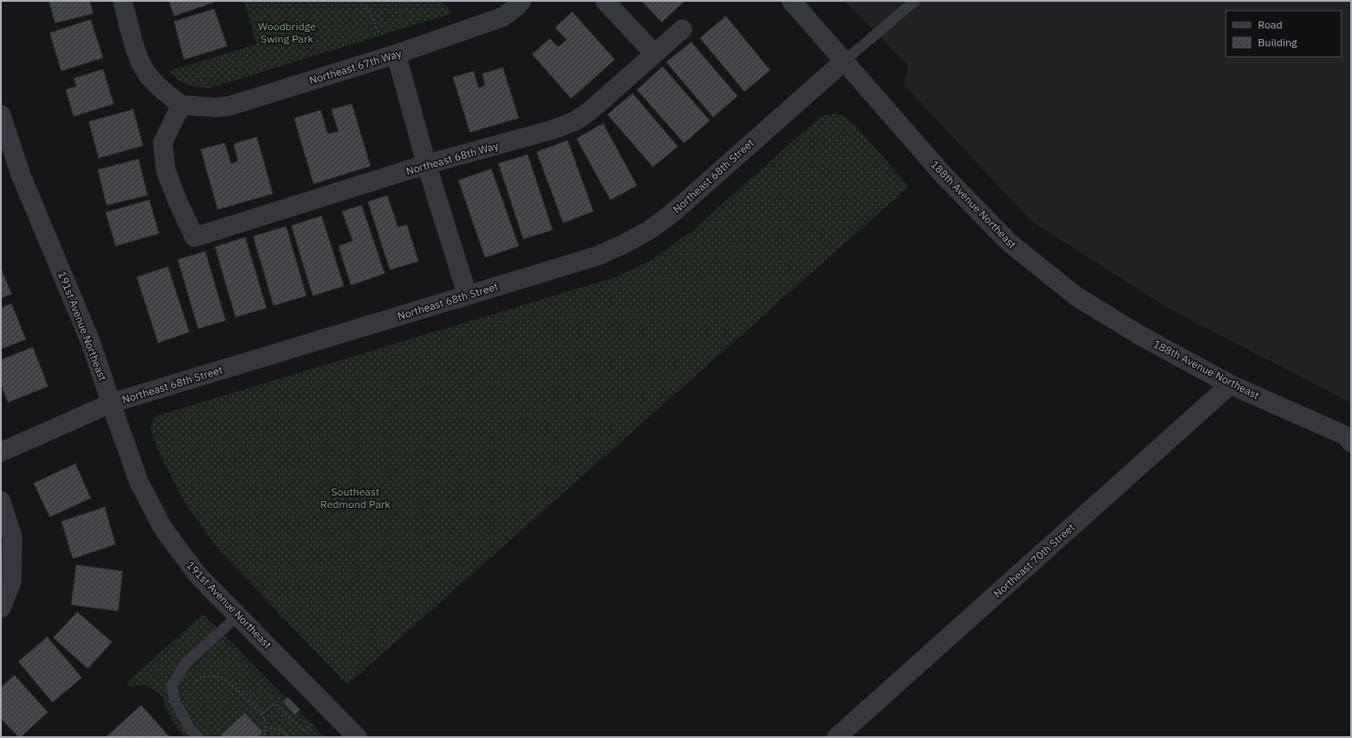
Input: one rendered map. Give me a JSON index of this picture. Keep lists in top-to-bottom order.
{
  "streets": {
    "street": [
      "Northeast 67th Way",
      "Northeast 68th Way",
      "Northeast 68th Street",
      "188th Avenue Northeast",
      "191st Avenue Northeast",
      "Northeast 70th Street"
    ]
  },
  "crossings": [
    ["Northeast 67th Way", "Northeast 68th Way"],
    ["Northeast 68th Street", "188th Avenue Northeast"],
    ["Northeast 68th Street", "191st Avenue Northeast"],
    ["188th Avenue Northeast", "Northeast 70th Street"]
  ],
  "parks": ["Woodbridge Swing Park", "Southeast Redmond Park"],
  "legend": ["Road", "Building"]
}
